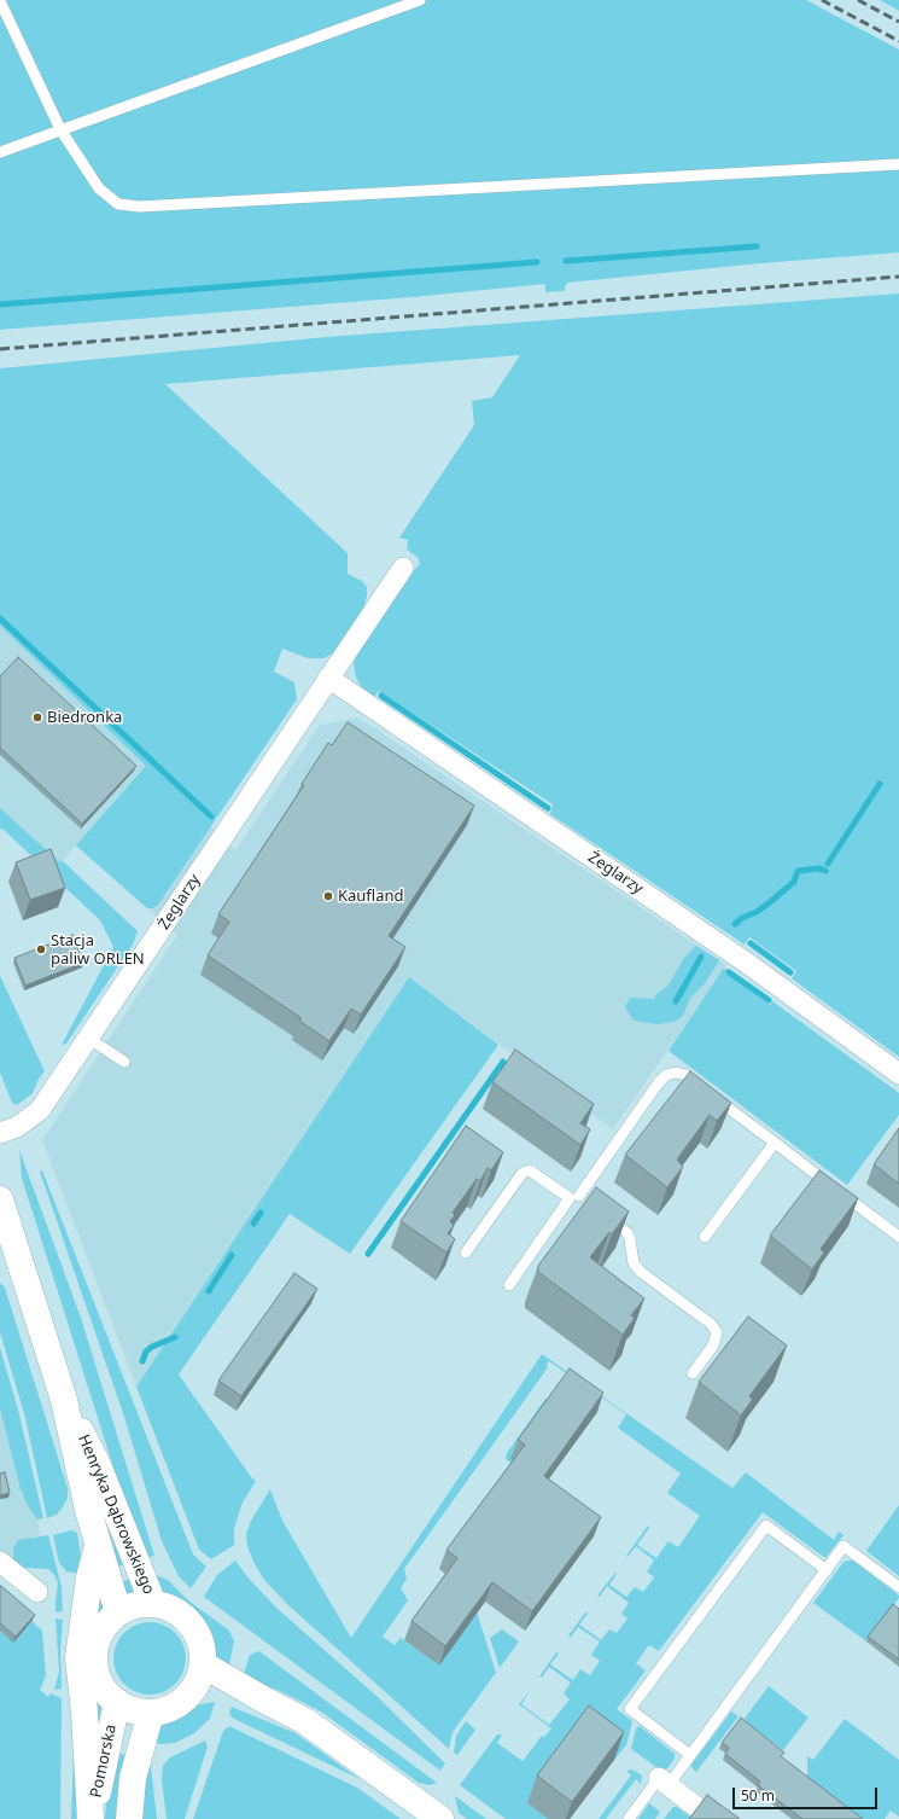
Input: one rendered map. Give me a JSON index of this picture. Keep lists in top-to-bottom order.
{
  "streets": {
    "main road": ["Henryka Dąbrowskiego", "Pomorska"],
    "street": ["Żeglarzy"]
  },
  "crossings": [
    ["Henryka Dąbrowskiego", "Pomorska"]
  ],
  "places": ["Biedronka", "Kaufland", "Stacja paliw ORLEN"],
  "scale_bar": "50 m"
}
